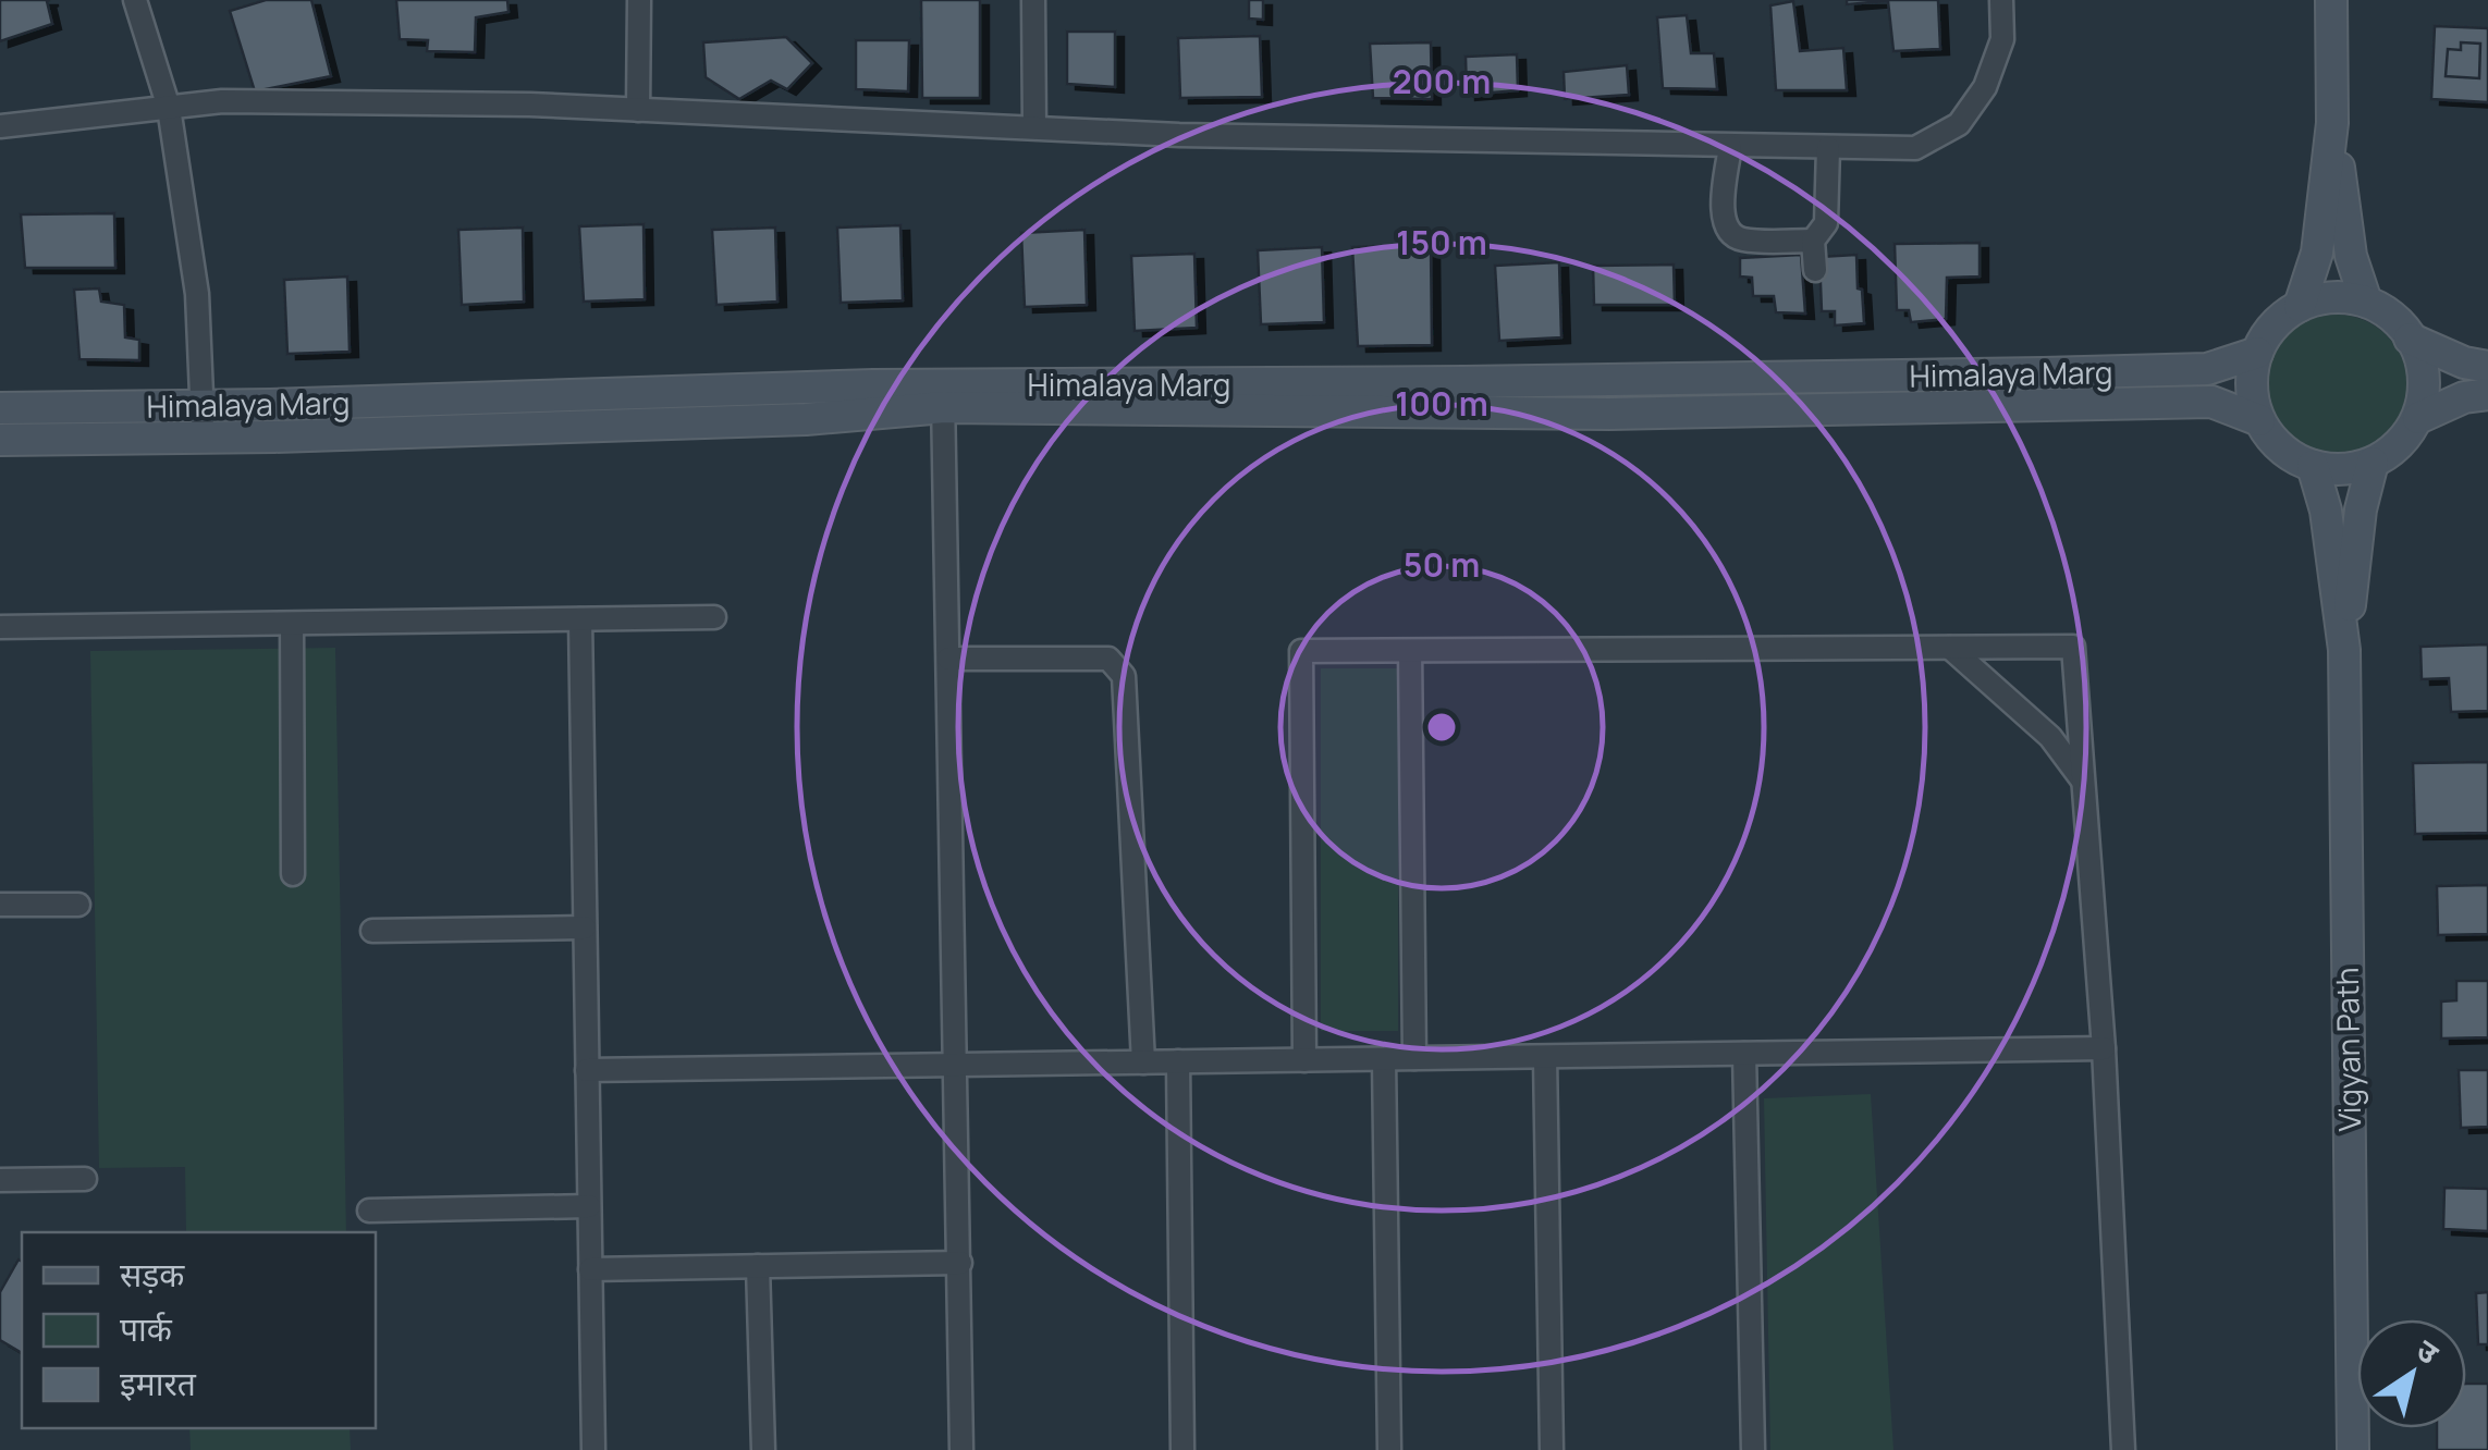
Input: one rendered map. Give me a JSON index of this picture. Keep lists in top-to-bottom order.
{
  "streets": {
    "main road": ["Himalaya Marg", "Vigyan Path"]
  },
  "crossings": [
    ["Himalaya Marg", "Vigyan Path"]
  ],
  "legend": ["सड़क", "पार्क", "इमारत"],
  "north": "top right",
  "rings": [
    "200 m",
    "150 m",
    "100 m",
    "50 m"
  ]
}
